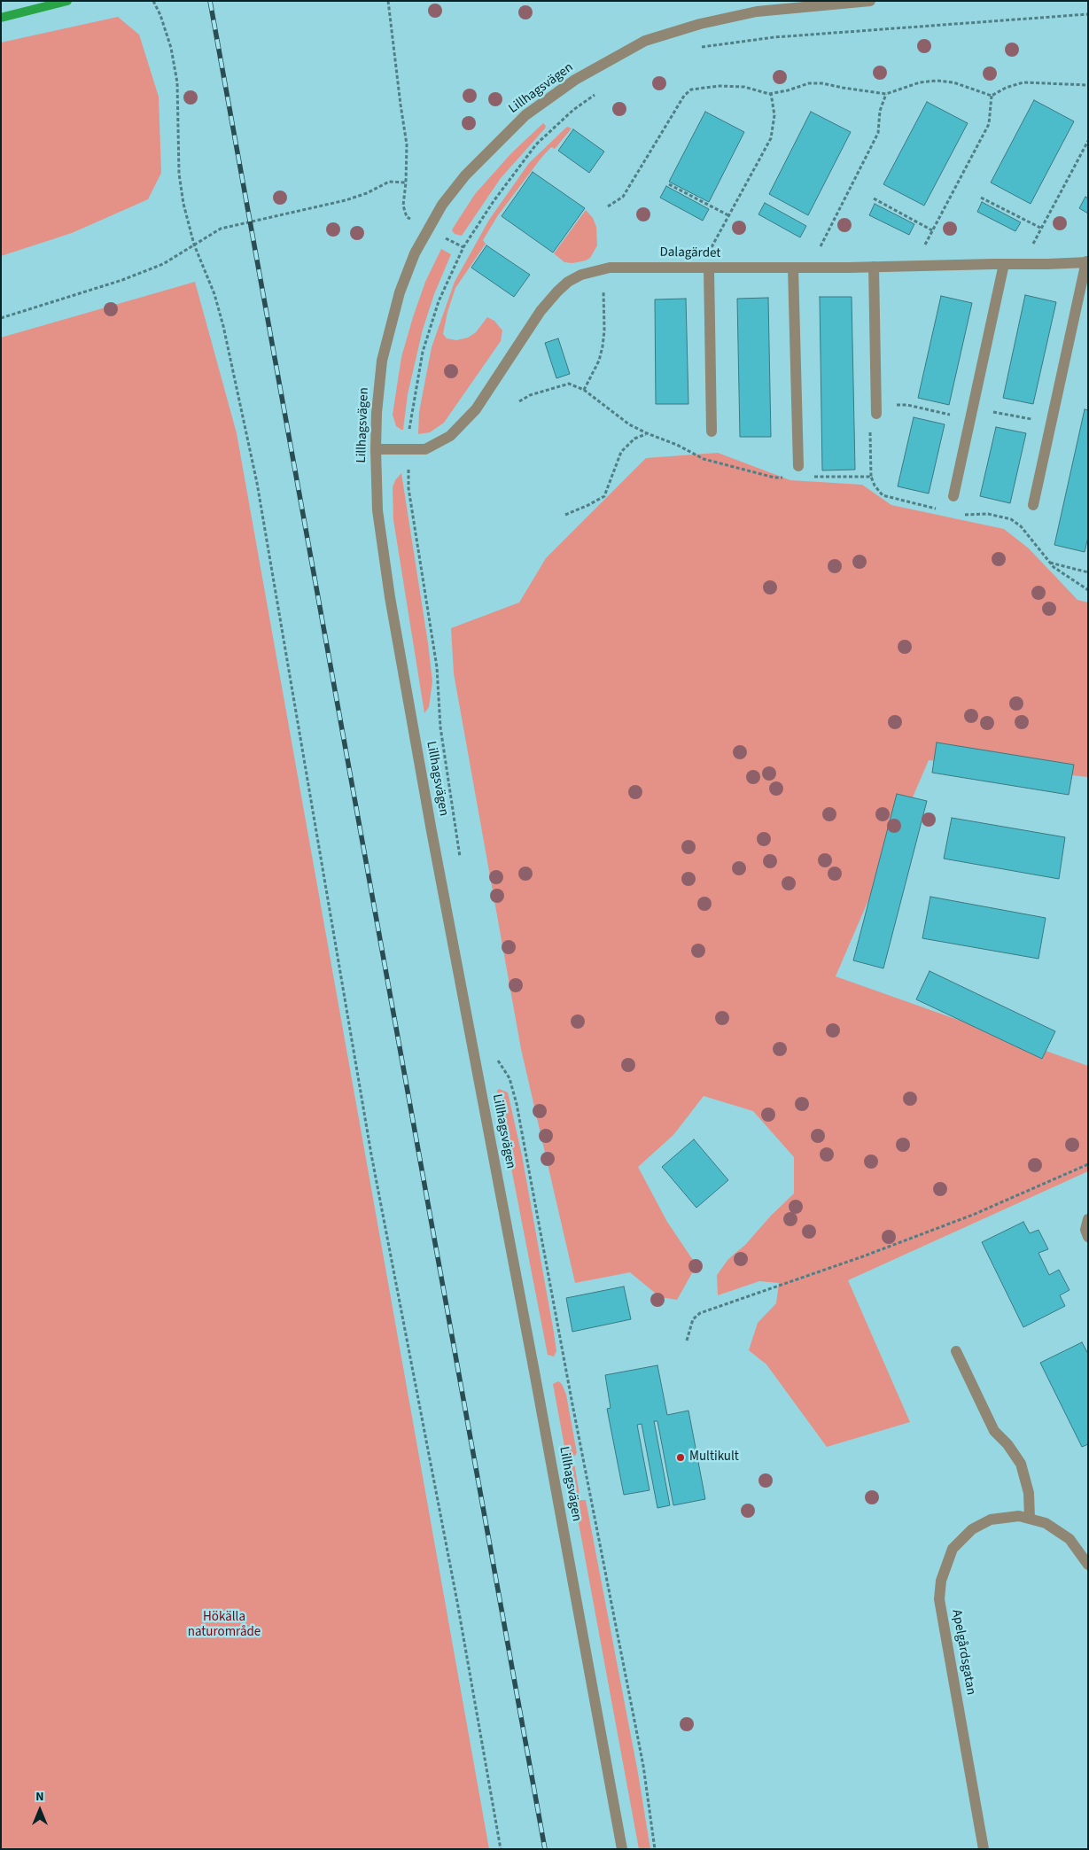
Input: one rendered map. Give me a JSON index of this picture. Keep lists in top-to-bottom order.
{
  "streets": {
    "street": ["Lillhagsvägen", "Dalagärdet", "Apelgårdsgatan"]
  },
  "crossings": [
    ["Lillhagsvägen", "Dalagärdet"]
  ],
  "parks": ["Hökälla naturområde"],
  "places": ["Multikult"],
  "north": "top"
}
